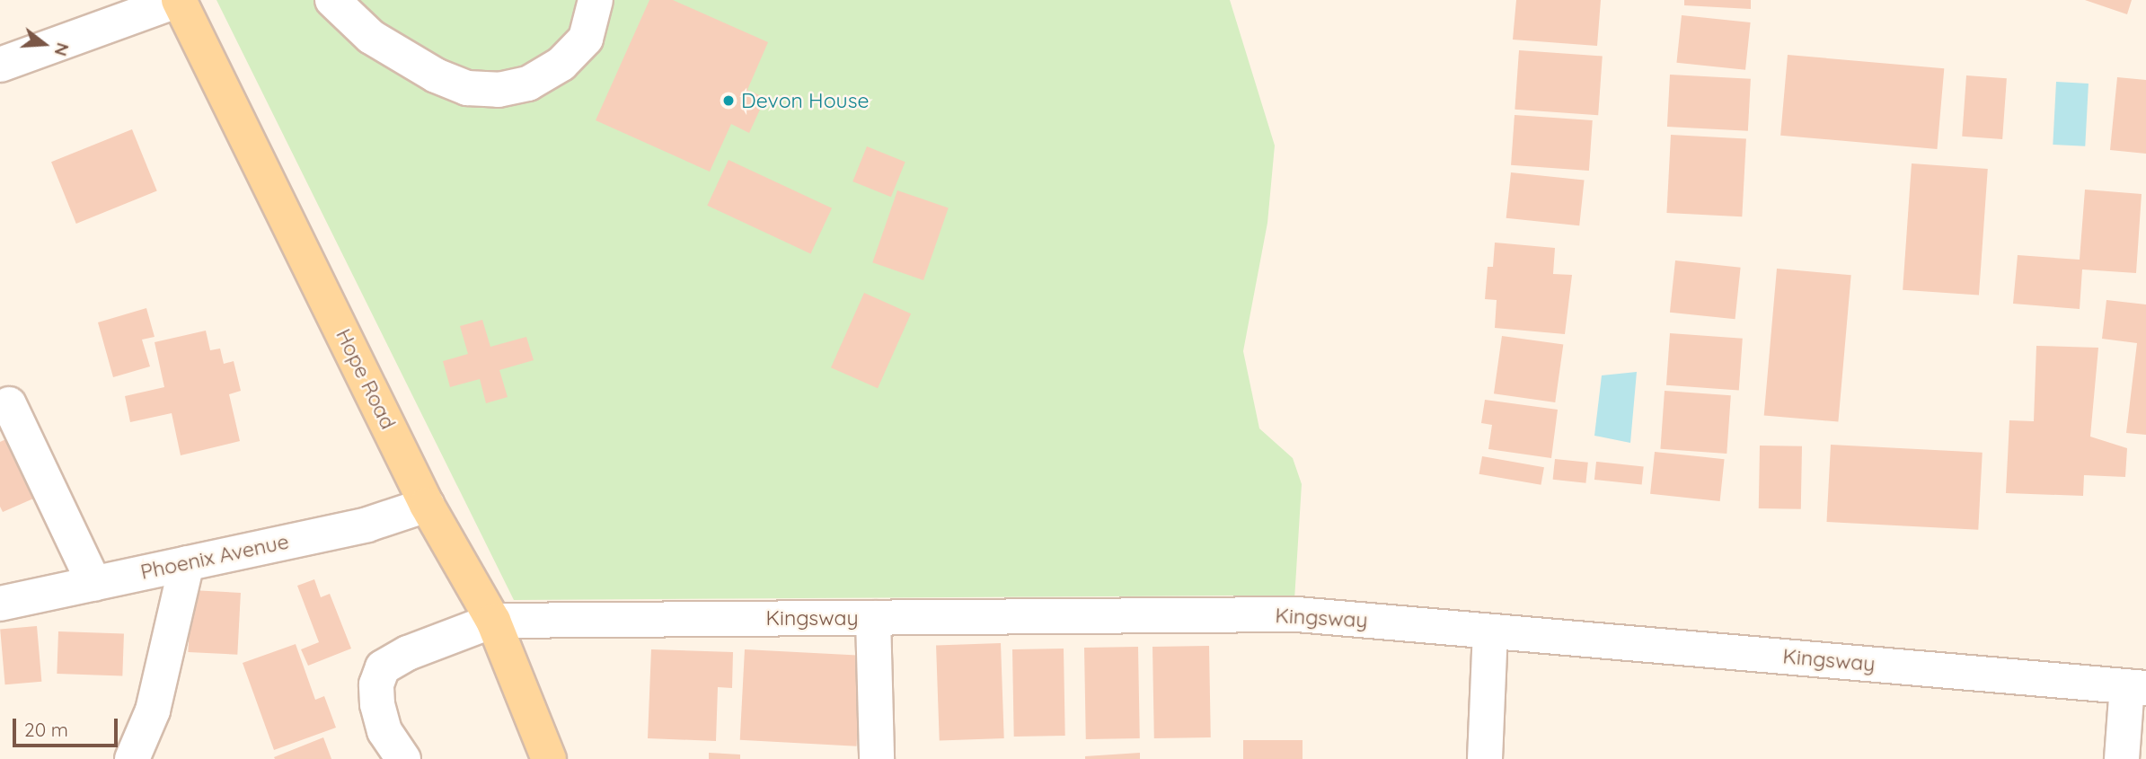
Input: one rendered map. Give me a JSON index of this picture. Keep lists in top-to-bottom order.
{
  "streets": {
    "main road": ["Hope Road"],
    "street": ["Phoenix Avenue", "Kingsway"]
  },
  "crossings": [
    ["Hope Road", "Phoenix Avenue"],
    ["Hope Road", "Kingsway"]
  ],
  "places": ["Devon House"],
  "scale_bar": "20 m",
  "north": "right"
}
